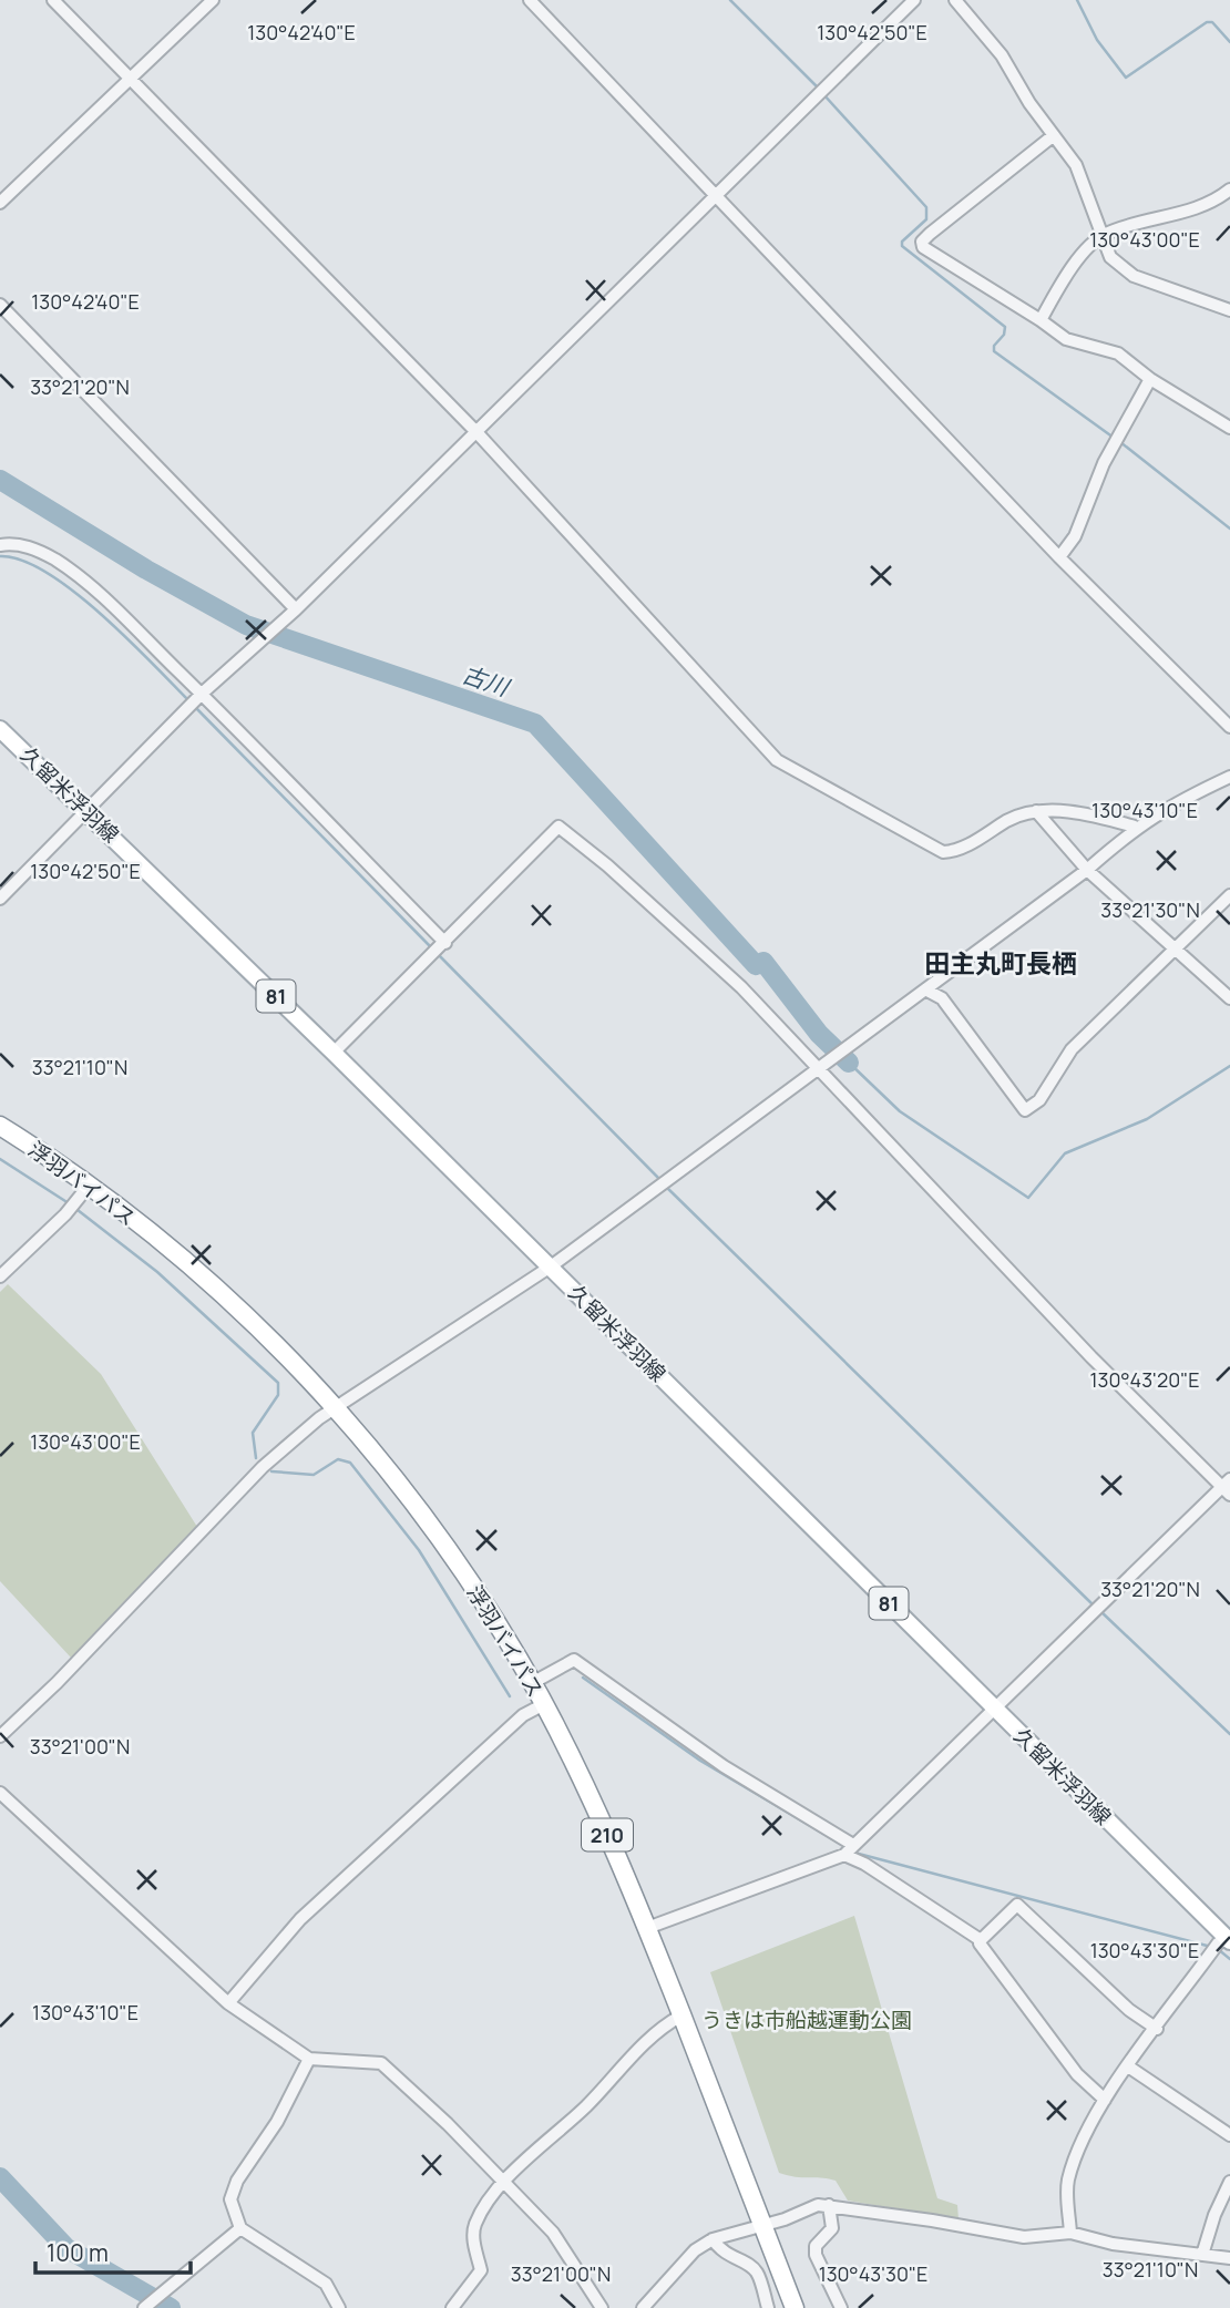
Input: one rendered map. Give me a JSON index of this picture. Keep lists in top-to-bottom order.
{
  "streets": {
    "highway": ["浮羽バイパス", "210"],
    "main road": ["久留米浮羽線", "81"]
  },
  "districts": ["田主丸町長栖"],
  "water": ["古川"],
  "parks": ["うきは市船越運動公園"],
  "scale_bar": "100 m",
  "coordinates": [
    "130°42'40\"E",
    "130°42'50\"E",
    "130°43'00\"E",
    "33°21'20\"N",
    "130°43'10\"E",
    "33°21'30\"N",
    "33°21'10\"N",
    "130°43'20\"E",
    "33°21'00\"N",
    "130°43'30\"E"
  ]
}
